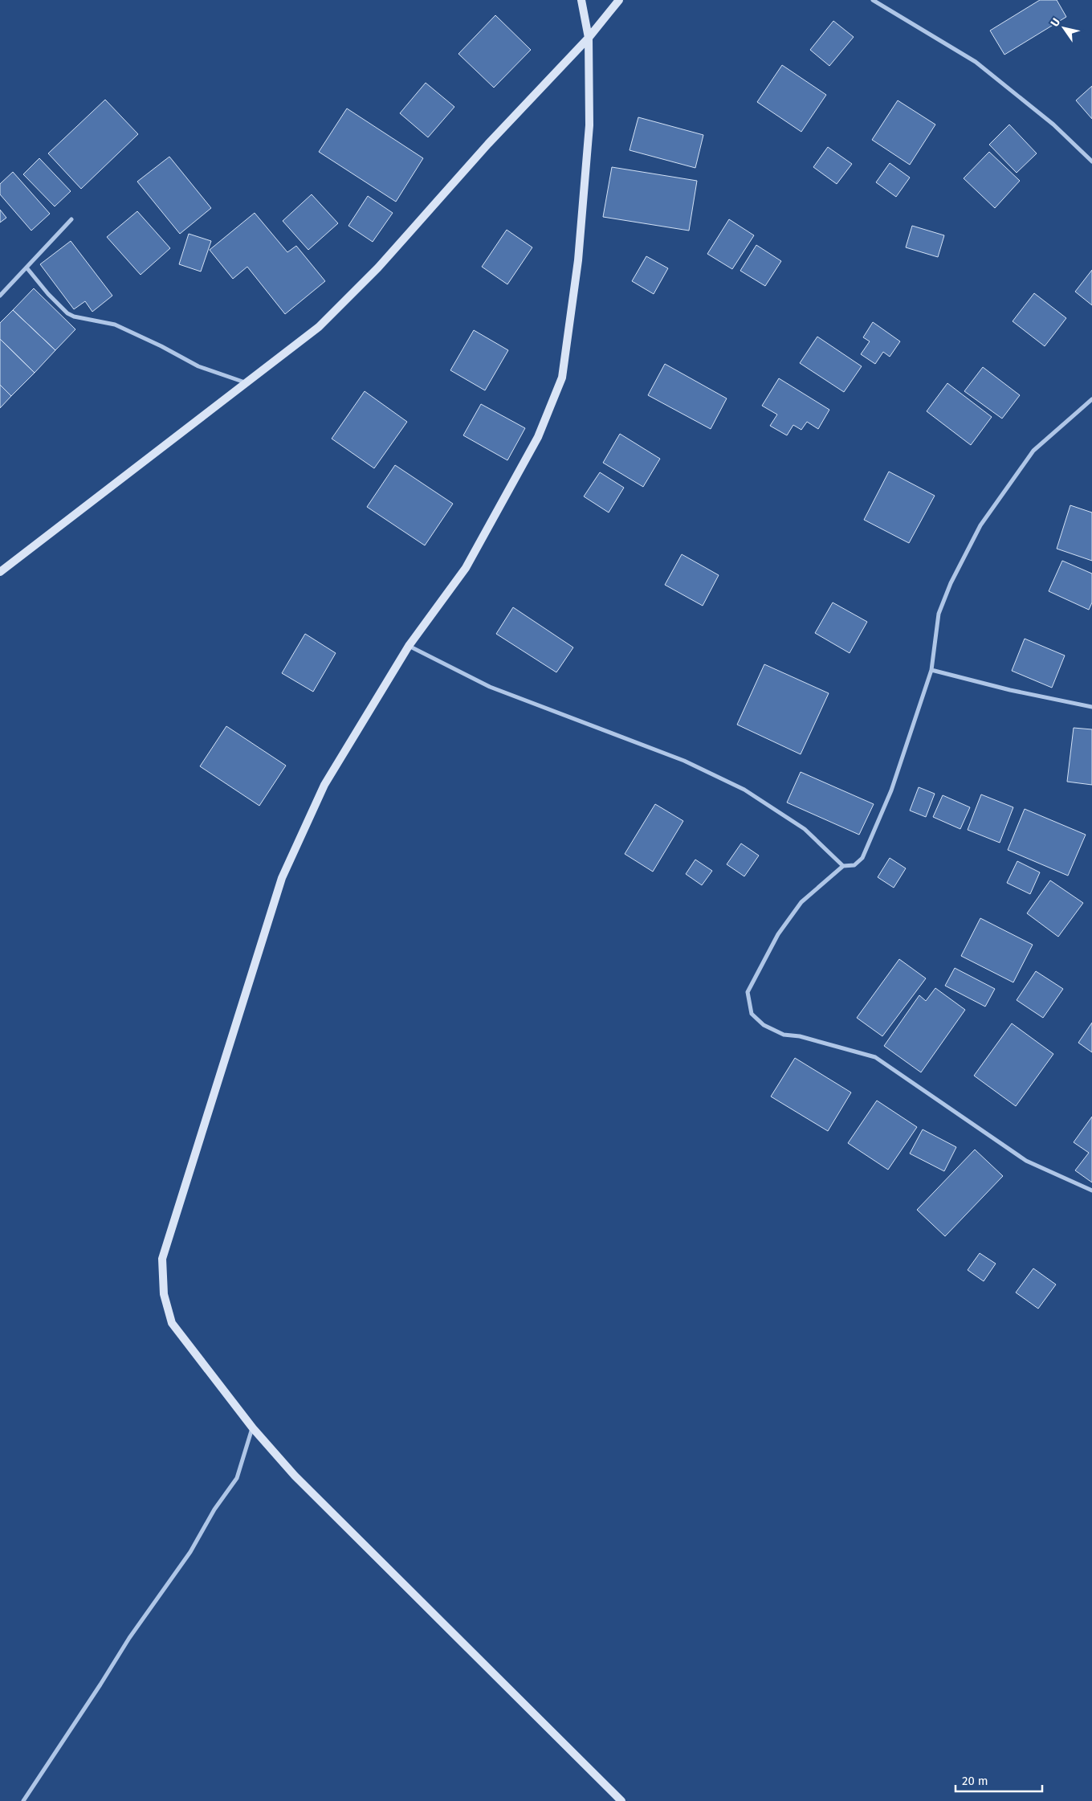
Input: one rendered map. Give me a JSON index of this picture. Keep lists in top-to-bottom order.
{
  "scale_bar": "20 m",
  "north": "top left"
}
